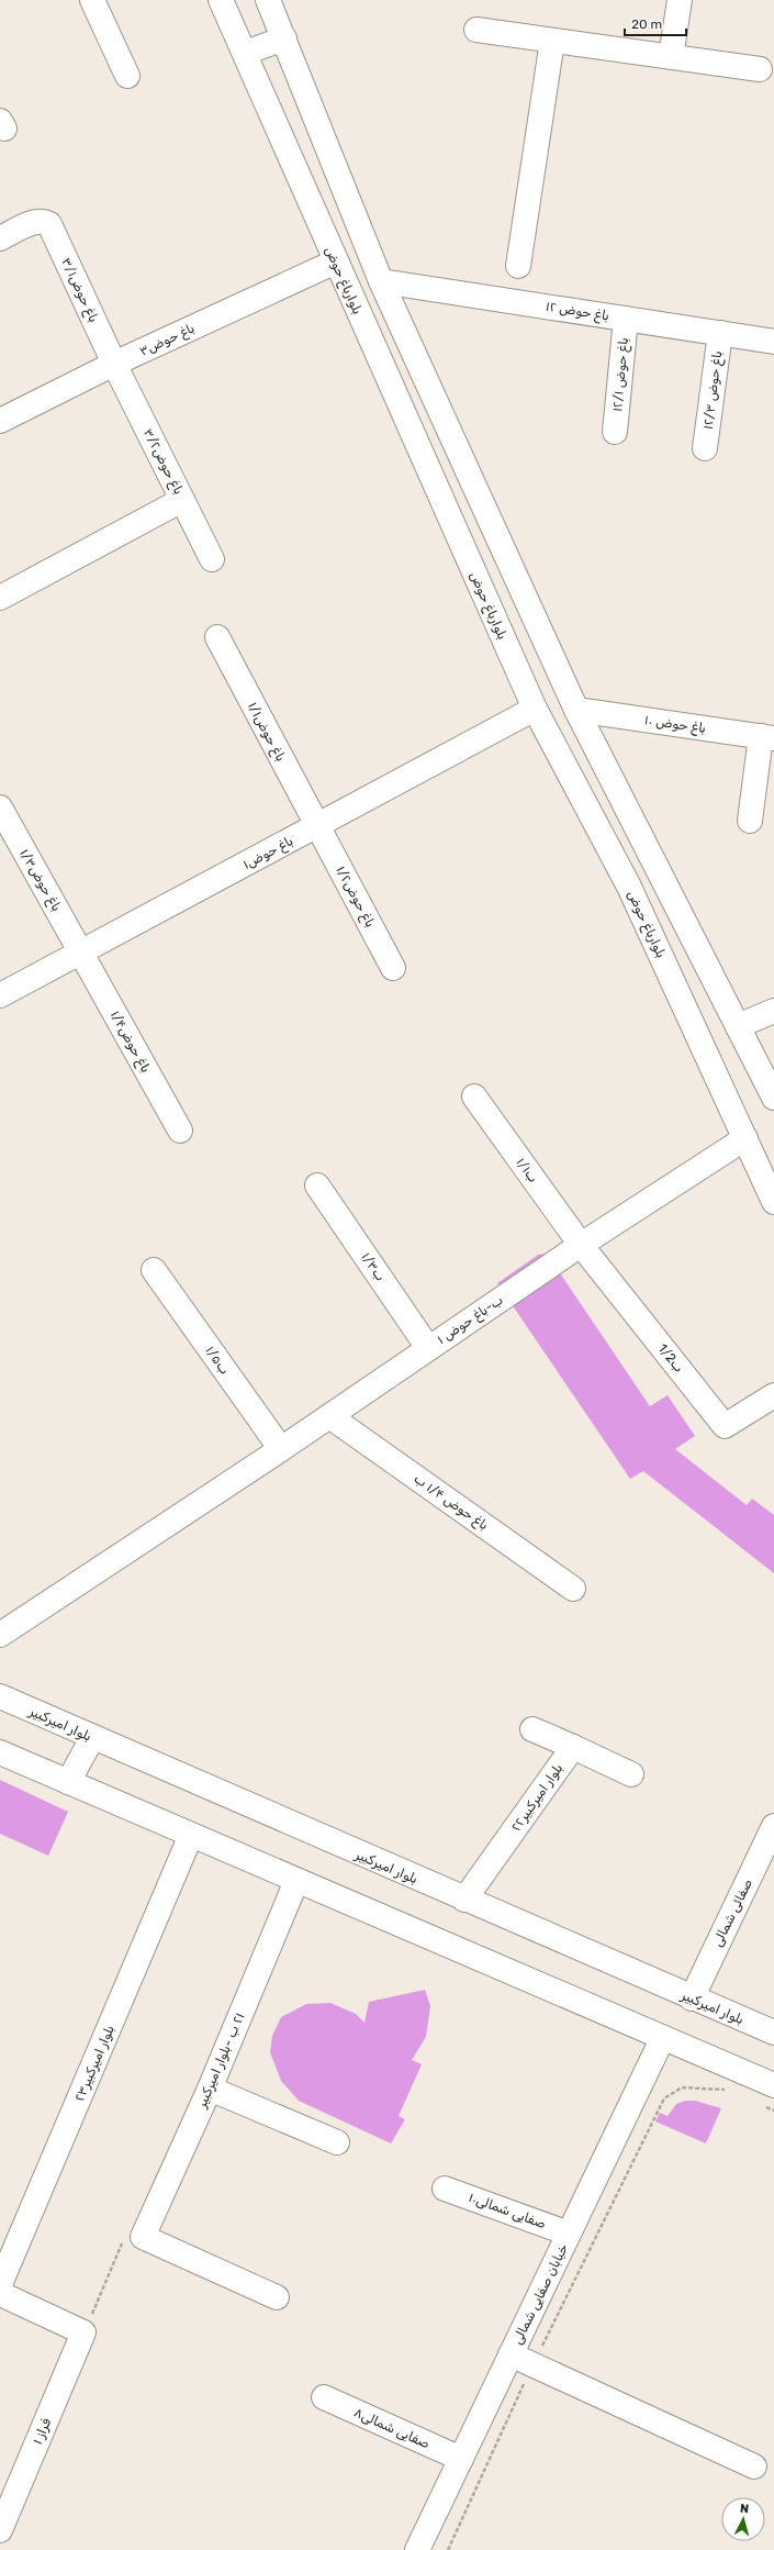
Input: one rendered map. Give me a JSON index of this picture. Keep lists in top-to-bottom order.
{
  "streets": {
    "street": [
      "بلوارباغ حوض",
      "باغ حوض۳/۱",
      "۱۲ باغ حوض",
      "باغ حوض۳",
      "۱۲/۱ باغ حوض",
      "۱۲/۳ باغ حوض",
      "باغ حوض۳/۲",
      "۱۰ باغ حوض",
      "باغ حوض۱/۱",
      "باغ حوض۱",
      "باغ حوض۱/۳",
      "باغ حوض۱/۲",
      "باغ حوض۱/۴",
      "ب۱/۱",
      "ب۱/۳",
      "۱ ب-باغ حوض",
      "1/2ب",
      "ب۱/۵",
      "باغ حوض ۱/۴ ب",
      "بلوار امیرکبیر",
      "بلوار امیرکبیر۲۲",
      "صفائی شمالی",
      "٢١ ب -بلوار امیرکبیر",
      "۲۳بلوار امیرکبیر",
      "صفایی شمالی۱۰",
      "خیابان صفایی شمالی",
      "صفایی شمالی۸",
      "فراز ۱"
    ]
  },
  "crossings": [
    ["بلوارباغ حوض", "باغ حوض۳"],
    ["بلوارباغ حوض", "باغ حوض۱"],
    ["بلوارباغ حوض", "۱ ب-باغ حوض"],
    ["باغ حوض۳/۱", "باغ حوض۳"],
    ["باغ حوض۳/۱", "باغ حوض۳/۲"],
    ["۱۲ باغ حوض", "۱۲/۱ باغ حوض"],
    ["۱۲ باغ حوض", "۱۲/۳ باغ حوض"],
    ["باغ حوض۳", "باغ حوض۳/۲"],
    ["باغ حوض۱/۱", "باغ حوض۱"],
    ["باغ حوض۱/۱", "باغ حوض۱/۲"],
    ["باغ حوض۱", "باغ حوض۱/۳"],
    ["باغ حوض۱", "باغ حوض۱/۲"],
    ["باغ حوض۱", "باغ حوض۱/۴"],
    ["باغ حوض۱/۳", "باغ حوض۱/۴"],
    ["ب۱/۱", "۱ ب-باغ حوض"],
    ["ب۱/۱", "1/2ب"],
    ["ب۱/۳", "۱ ب-باغ حوض"],
    ["۱ ب-باغ حوض", "1/2ب"],
    ["۱ ب-باغ حوض", "ب۱/۵"],
    ["۱ ب-باغ حوض", "باغ حوض ۱/۴ ب"],
    ["بلوار امیرکبیر", "بلوار امیرکبیر۲۲"],
    ["بلوار امیرکبیر", "صفائی شمالی"],
    ["۲۳بلوار امیرکبیر", "فراز ۱"],
    ["صفایی شمالی۱۰", "خیابان صفایی شمالی"],
    ["خیابان صفایی شمالی", "صفایی شمالی۸"]
  ],
  "scale_bar": "20 m",
  "north": "top"
}
